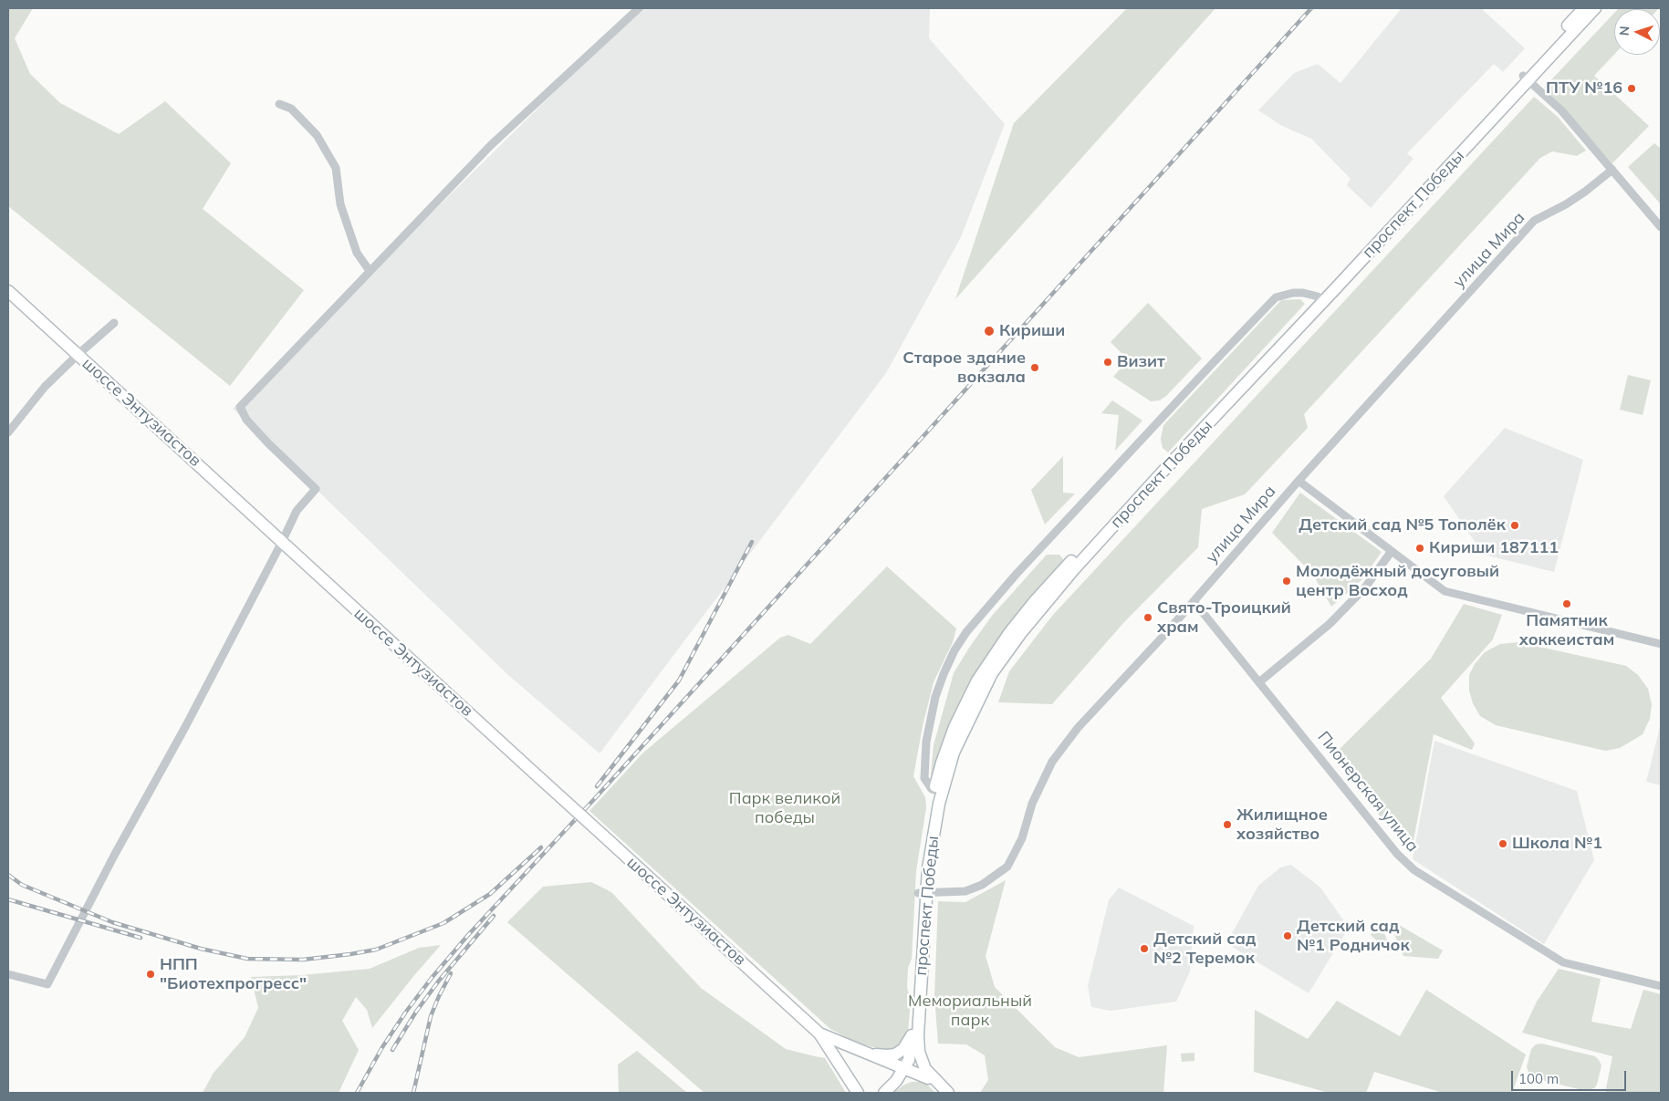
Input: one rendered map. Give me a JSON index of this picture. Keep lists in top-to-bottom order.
{
  "streets": {
    "main road": ["проспект Победы", "шоссе Энтузиастов"],
    "street": ["улица Мира", "Пионерская улица"]
  },
  "crossings": [
    ["проспект Победы", "улица Мира"],
    ["улица Мира", "Пионерская улица"]
  ],
  "parks": ["Парк великой победы", "Мемориальный парк"],
  "places": [
    "ПТУ №16",
    "Кириши",
    "Визит",
    "Старое здание вокзала",
    "Детский сад №5 Тополёк",
    "Кириши 187111",
    "Молодёжный досуговый центр Восход",
    "Памятник хоккеистам",
    "Свято-Троицкий храм",
    "Жилищное хозяйство",
    "Школа №1",
    "Детский сад №1 Родничок",
    "Детский сад №2 Теремок",
    "НПП \"Биотехпрогресс\""
  ],
  "scale_bar": "100 m",
  "north": "left"
}
